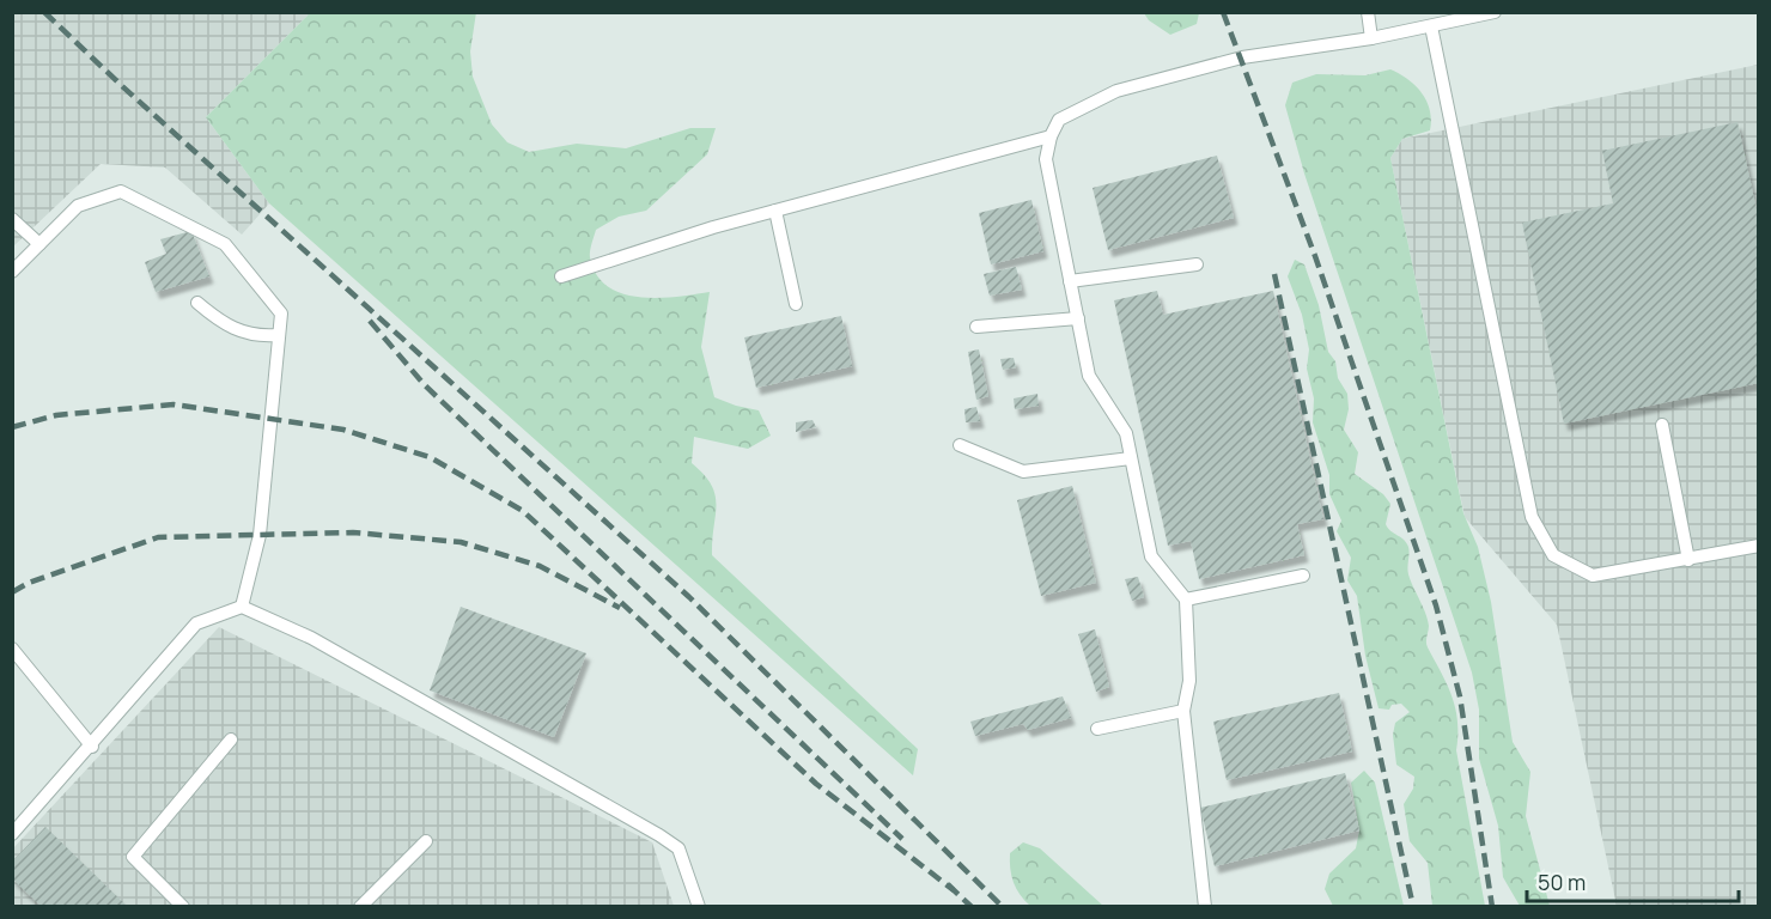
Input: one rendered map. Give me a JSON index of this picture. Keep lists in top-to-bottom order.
{
  "scale_bar": "50 m"
}
